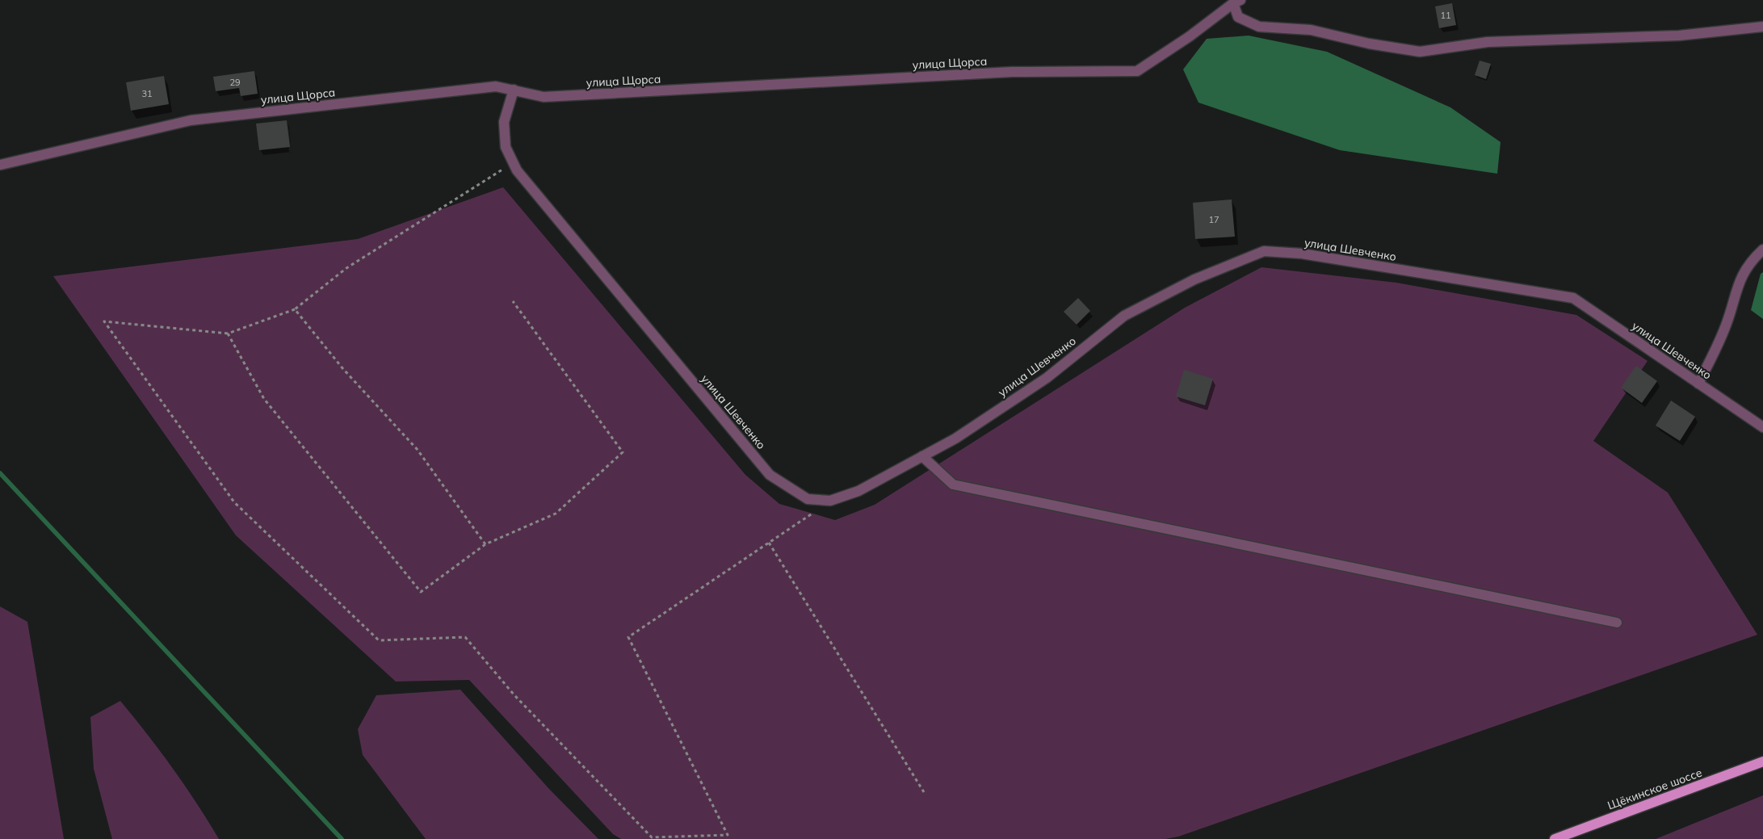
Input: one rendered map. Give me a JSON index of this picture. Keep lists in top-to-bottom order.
{
  "streets": {
    "main road": ["Щёкинское шоссе"],
    "street": ["улица Щорса", "улица Шевченко"]
  },
  "crossings": [
    ["улица Щорса", "улица Шевченко"]
  ],
  "house_numbers": [
    "11",
    "29",
    "31",
    "17"
  ]
}
